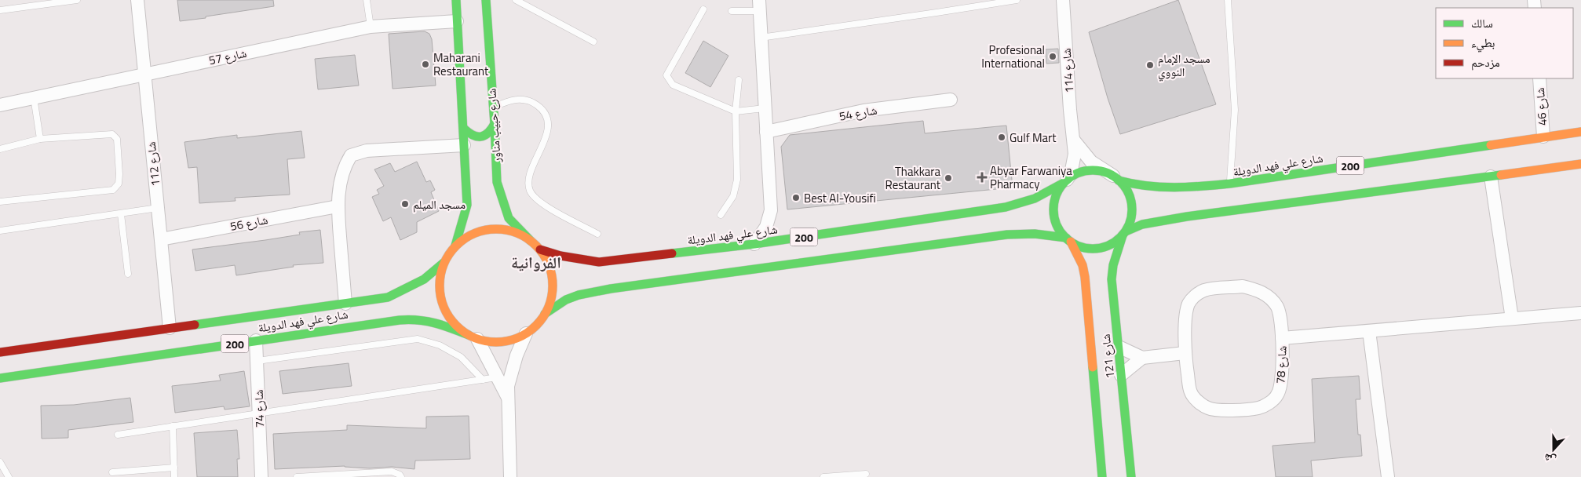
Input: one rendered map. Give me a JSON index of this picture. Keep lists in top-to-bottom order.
{
  "streets": {
    "main road": [
      "شارع حبيب مناور",
      "شارع علي فهد الدويلة",
      "200",
      "شارع 121"
    ],
    "street": [
      "شارع 57",
      "شارع 114",
      "شارع 46",
      "شارع 54",
      "شارع 112",
      "شارع 56",
      "شارع 78",
      "شارع 74"
    ]
  },
  "crossings": [
    ["شارع 57", "شارع 112"],
    ["شارع 114", "شارع علي فهد الدويلة"],
    ["شارع 114", "200"],
    ["شارع 114", "شارع 121"],
    ["شارع 46", "شارع علي فهد الدويلة"],
    ["شارع حبيب مناور", "شارع علي فهد الدويلة"],
    ["شارع حبيب مناور", "200"],
    ["شارع 112", "شارع علي فهد الدويلة"],
    ["شارع 112", "شارع 56"],
    ["شارع علي فهد الدويلة", "200"],
    ["شارع علي فهد الدويلة", "شارع 121"],
    ["شارع علي فهد الدويلة", "شارع 74"],
    ["200", "شارع 121"]
  ],
  "districts": ["الفروانية"],
  "places": {
    "other": [
      "Profesional International",
      "Maharani Restaurant",
      "مسجد الإمام النووي",
      "Gulf Mart",
      "Thakkara Restaurant",
      "Best Al-Yousifi",
      "مسجد الميلم"
    ],
    "health": ["Abyar Farwaniya Pharmacy"]
  },
  "legend": ["سالك", "بطيء", "مزدحم"],
  "north": "bottom"
}
